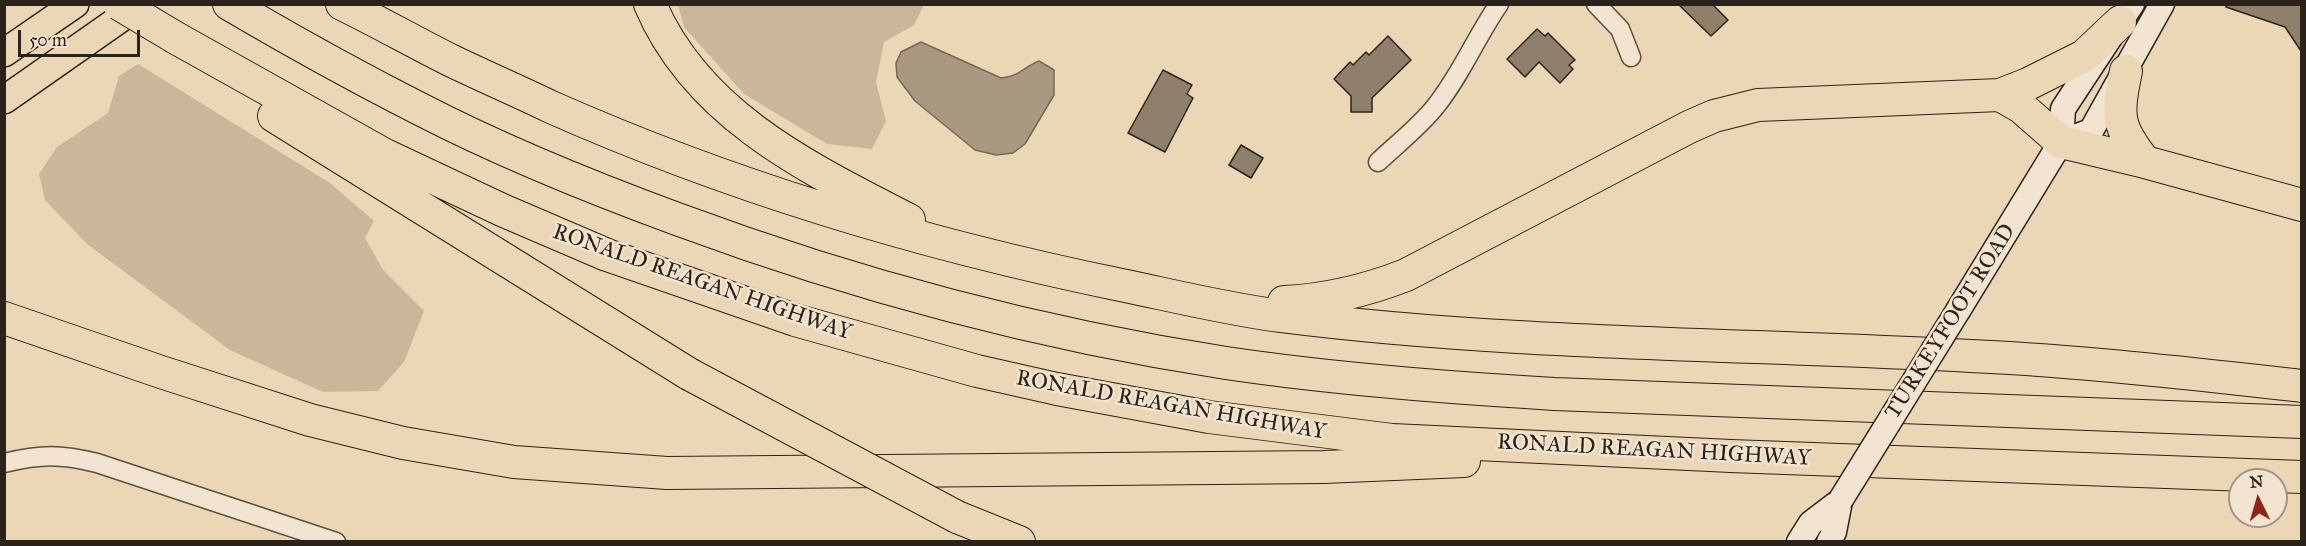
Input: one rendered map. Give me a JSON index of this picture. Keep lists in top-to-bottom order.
{
  "streets": {
    "highway": ["RONALD REAGAN HIGHWAY"],
    "main road": ["TURKEYFOOT ROAD"]
  },
  "scale_bar": "50 m",
  "north": "top"
}
